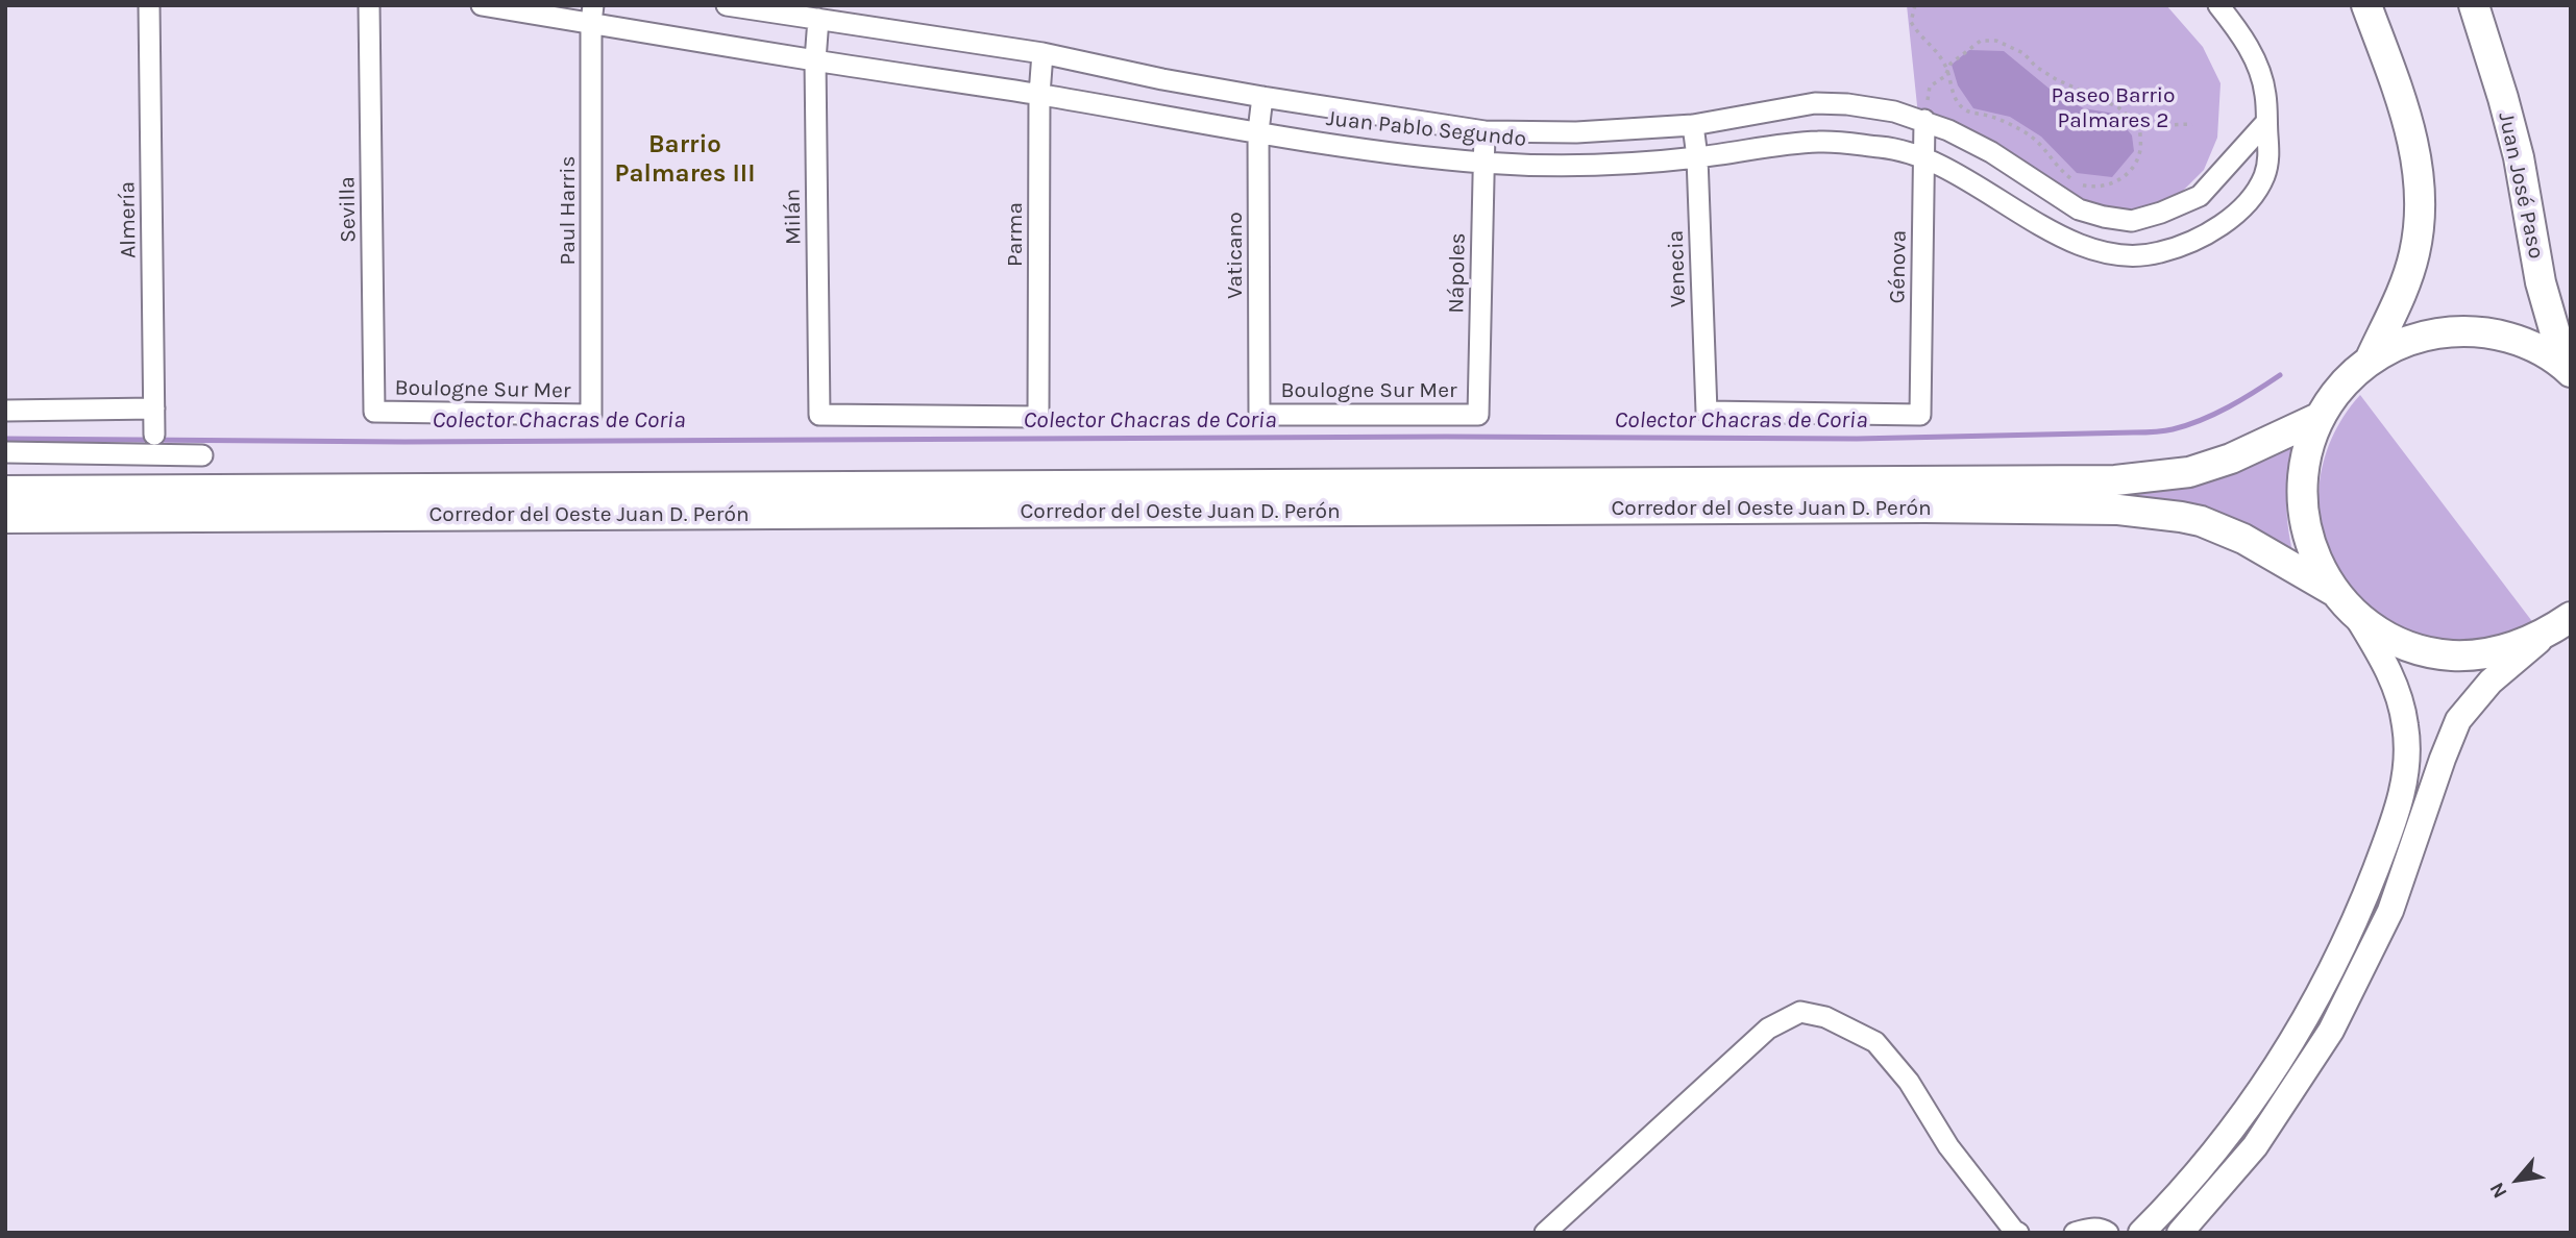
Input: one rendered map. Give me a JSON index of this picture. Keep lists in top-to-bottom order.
{
  "streets": {
    "highway": ["Juan José Paso", "Corredor del Oeste Juan D. Perón"],
    "street": [
      "Juan Pablo Segundo",
      "Sevilla",
      "Paul Harris",
      "Milán",
      "Almería",
      "Parma",
      "Vaticano",
      "Génova",
      "Venecia",
      "Nápoles",
      "Boulogne Sur Mer"
    ]
  },
  "crossings": [
    ["Juan Pablo Segundo", "Paul Harris"],
    ["Juan Pablo Segundo", "Milán"],
    ["Juan Pablo Segundo", "Parma"],
    ["Juan Pablo Segundo", "Vaticano"],
    ["Juan Pablo Segundo", "Génova"],
    ["Juan Pablo Segundo", "Venecia"],
    ["Juan Pablo Segundo", "Nápoles"],
    ["Sevilla", "Boulogne Sur Mer"],
    ["Paul Harris", "Boulogne Sur Mer"],
    ["Milán", "Parma"],
    ["Vaticano", "Boulogne Sur Mer"],
    ["Génova", "Venecia"],
    ["Nápoles", "Boulogne Sur Mer"]
  ],
  "districts": ["Barrio Palmares III"],
  "water": ["Colector Chacras de Coria"],
  "parks": ["Paseo Barrio Palmares 2"],
  "north": "bottom left"
}
